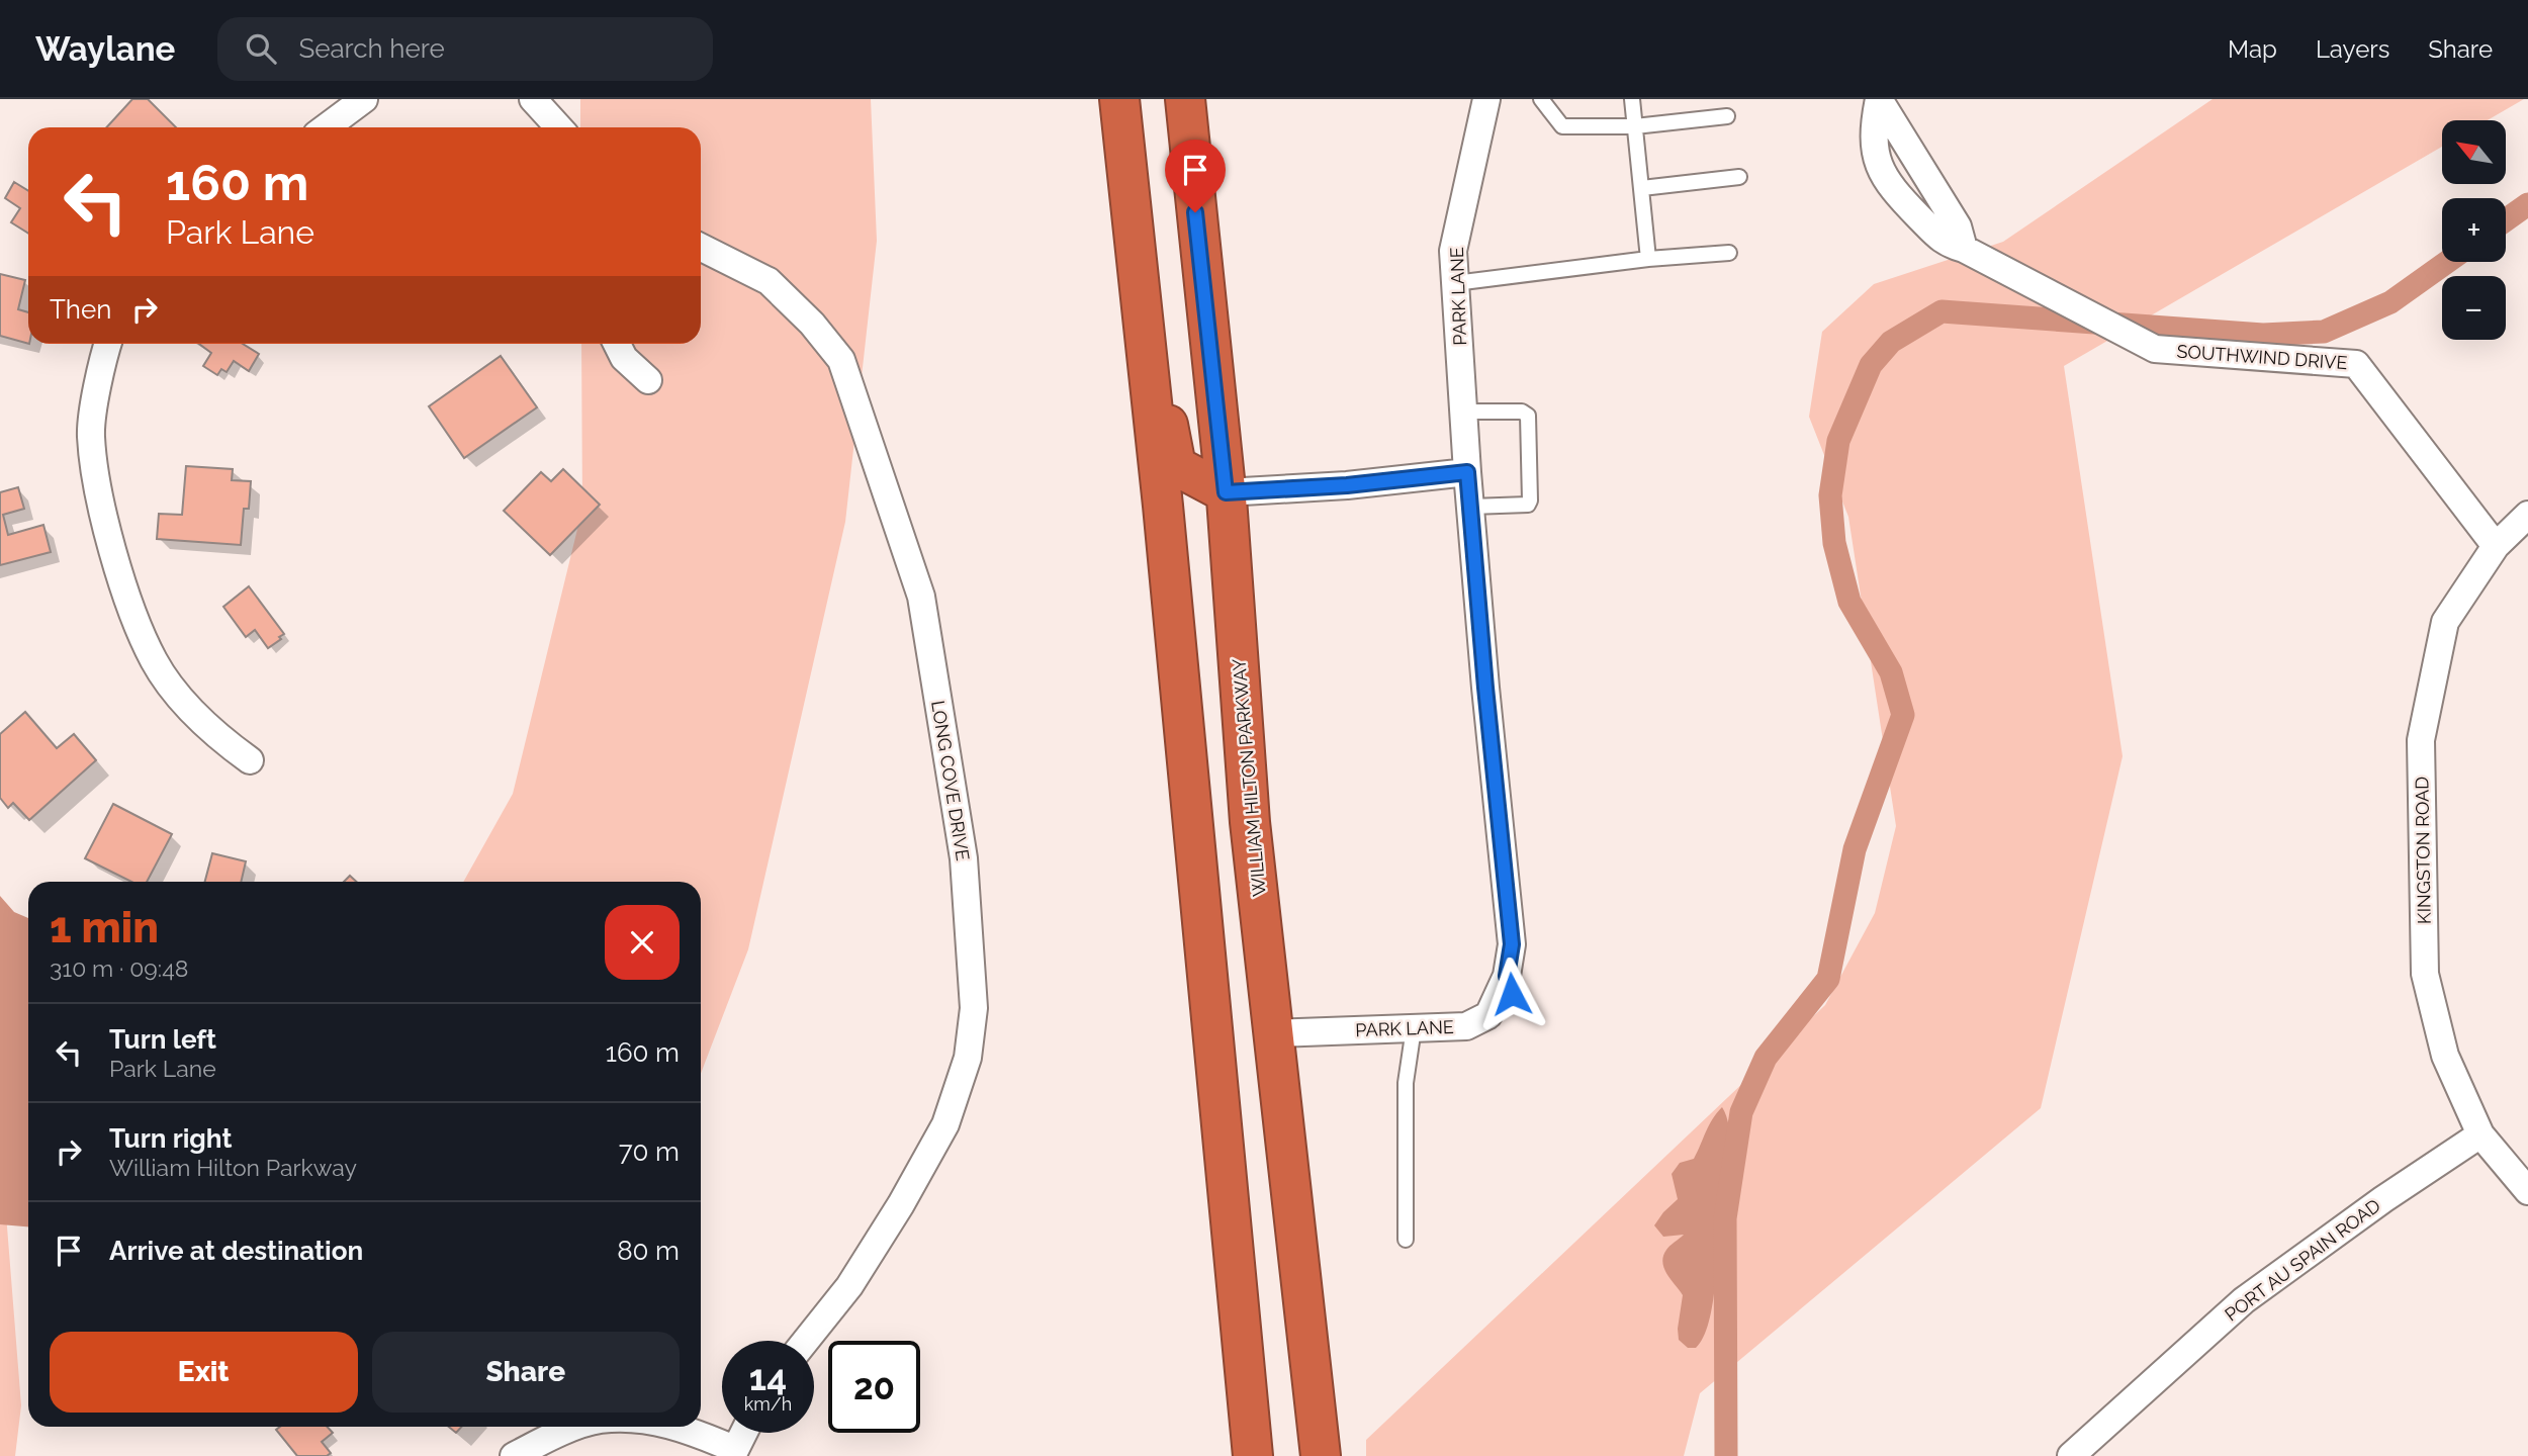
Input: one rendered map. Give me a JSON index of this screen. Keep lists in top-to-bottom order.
{
  "streets": {
    "highway": ["WILLIAM HILTON PARKWAY"],
    "street": [
      "PARK LANE",
      "SOUTHWIND DRIVE",
      "LONG COVE DRIVE",
      "KINGSTON ROAD",
      "PORT AU SPAIN ROAD"
    ]
  },
  "crossings": [
    ["PARK LANE", "WILLIAM HILTON PARKWAY"],
    ["SOUTHWIND DRIVE", "KINGSTON ROAD"],
    ["KINGSTON ROAD", "PORT AU SPAIN ROAD"]
  ],
  "north": "top left",
  "page": {
    "header": "Waylane",
    "search": "Search here",
    "nav": ["Map", "Layers", "Share"],
    "map_buttons": ["+", "−"],
    "turn": ["160 m", "Park Lane"],
    "then": "Then",
    "heading": ["1 min", "310 m · 09:48"],
    "list": [
      {
        "name": "Turn left",
        "note": "Park Lane",
        "value": "160 m"
      },
      {
        "name": "Turn right",
        "note": "William Hilton Parkway",
        "value": "70 m"
      },
      {
        "name": "Arrive at destination",
        "value": "80 m"
      }
    ],
    "buttons": ["Exit", "Share"],
    "speed": "14 km/h",
    "limit": "20"
  }
}
